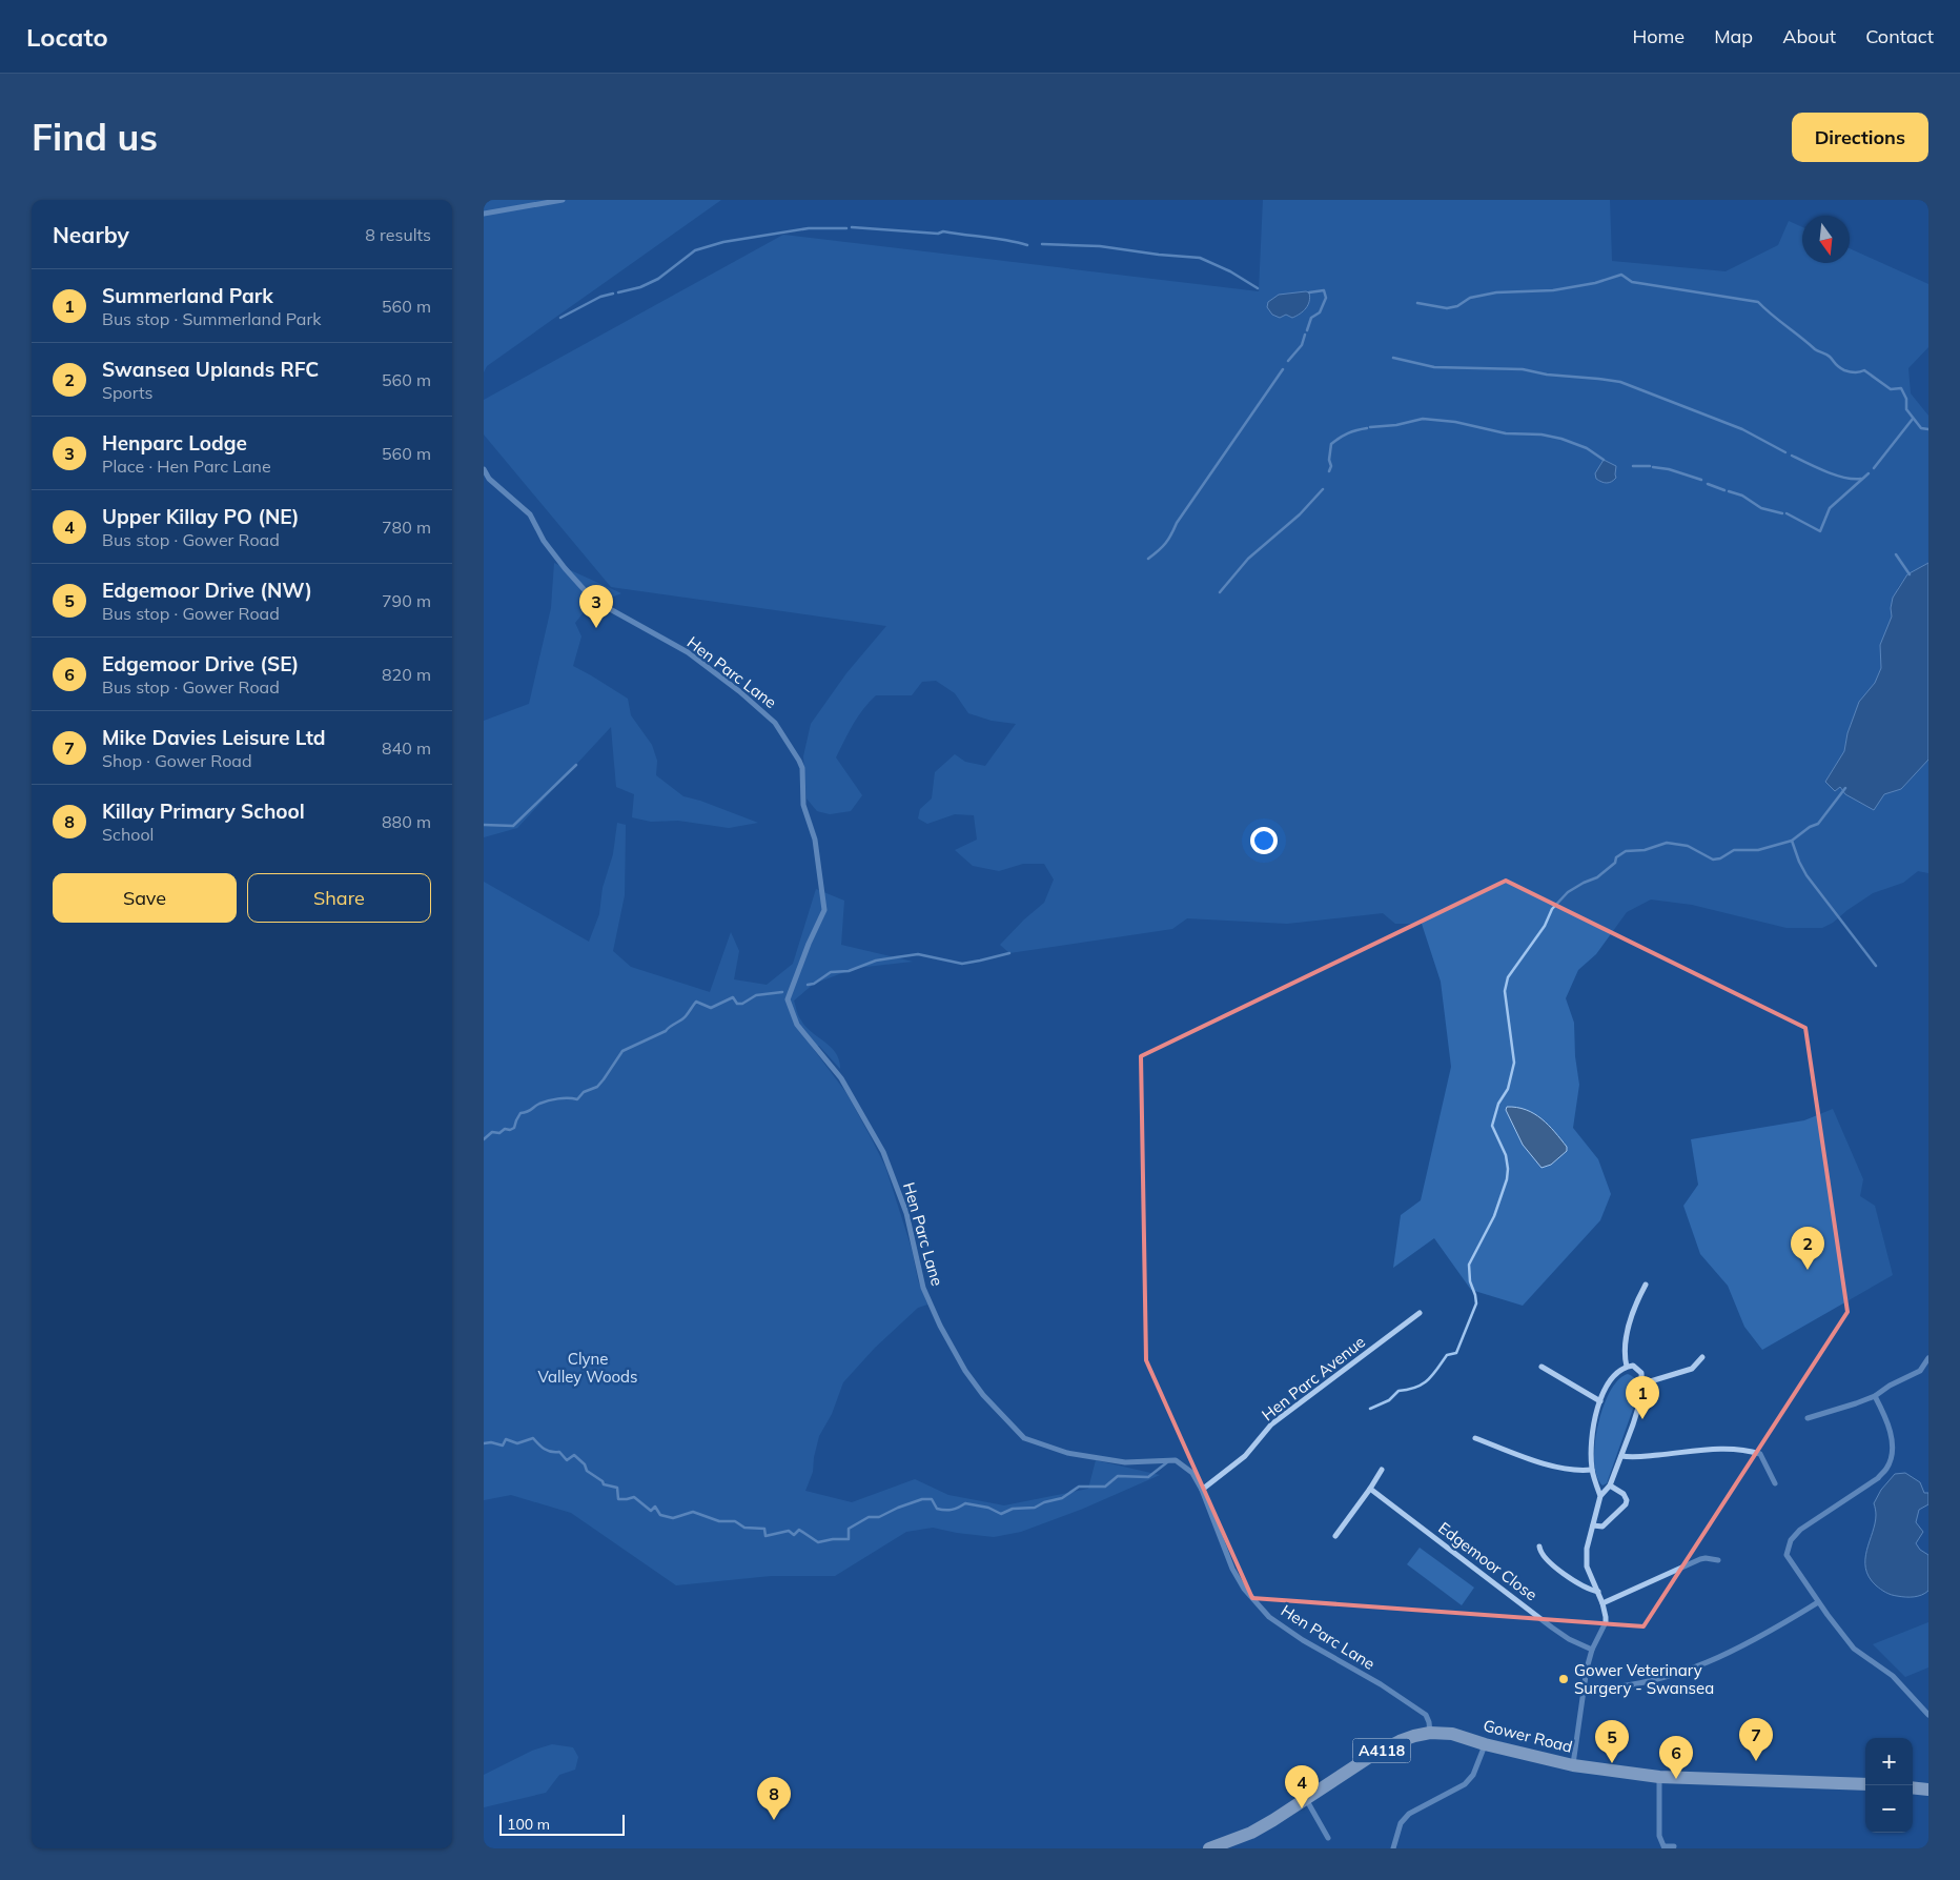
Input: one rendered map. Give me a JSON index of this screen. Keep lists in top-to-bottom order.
{
  "streets": {
    "main road": ["Gower Road", "A4118"],
    "street": ["Hen Parc Lane", "Hen Parc Avenue", "Edgemoor Close"]
  },
  "crossings": [
    ["Hen Parc Lane", "Hen Parc Avenue"],
    ["Hen Parc Lane", "Gower Road"]
  ],
  "parks": ["Clyne Valley Woods"],
  "places": ["Gower Veterinary Surgery - Swansea"],
  "scale_bar": "100 m",
  "north": "bottom",
  "page": {
    "header": "Locato",
    "nav": [
      "Home",
      "Map",
      "About",
      "Contact"
    ],
    "buttons": [
      "Directions",
      ["Save", "Share"]
    ],
    "title": "Find us",
    "heading": ["Nearby", "8 results"],
    "list": [
      {
        "mark": "1",
        "name": "Summerland Park",
        "note": "Bus stop · Summerland Park",
        "value": "560 m"
      },
      {
        "mark": "2",
        "name": "Swansea Uplands RFC",
        "note": "Sports",
        "value": "560 m"
      },
      {
        "mark": "3",
        "name": "Henparc Lodge",
        "note": "Place · Hen Parc Lane",
        "value": "560 m"
      },
      {
        "mark": "4",
        "name": "Upper Killay PO (NE)",
        "note": "Bus stop · Gower Road",
        "value": "780 m"
      },
      {
        "mark": "5",
        "name": "Edgemoor Drive (NW)",
        "note": "Bus stop · Gower Road",
        "value": "790 m"
      },
      {
        "mark": "6",
        "name": "Edgemoor Drive (SE)",
        "note": "Bus stop · Gower Road",
        "value": "820 m"
      },
      {
        "mark": "7",
        "name": "Mike Davies Leisure Ltd",
        "note": "Shop · Gower Road",
        "value": "840 m"
      },
      {
        "mark": "8",
        "name": "Killay Primary School",
        "note": "School",
        "value": "880 m"
      }
    ],
    "pins": [
      "3",
      "2",
      "1",
      "7",
      "5",
      "6",
      "4",
      "8"
    ],
    "map_buttons": ["+", "−"],
    "scale": "100 m"
  }
}
